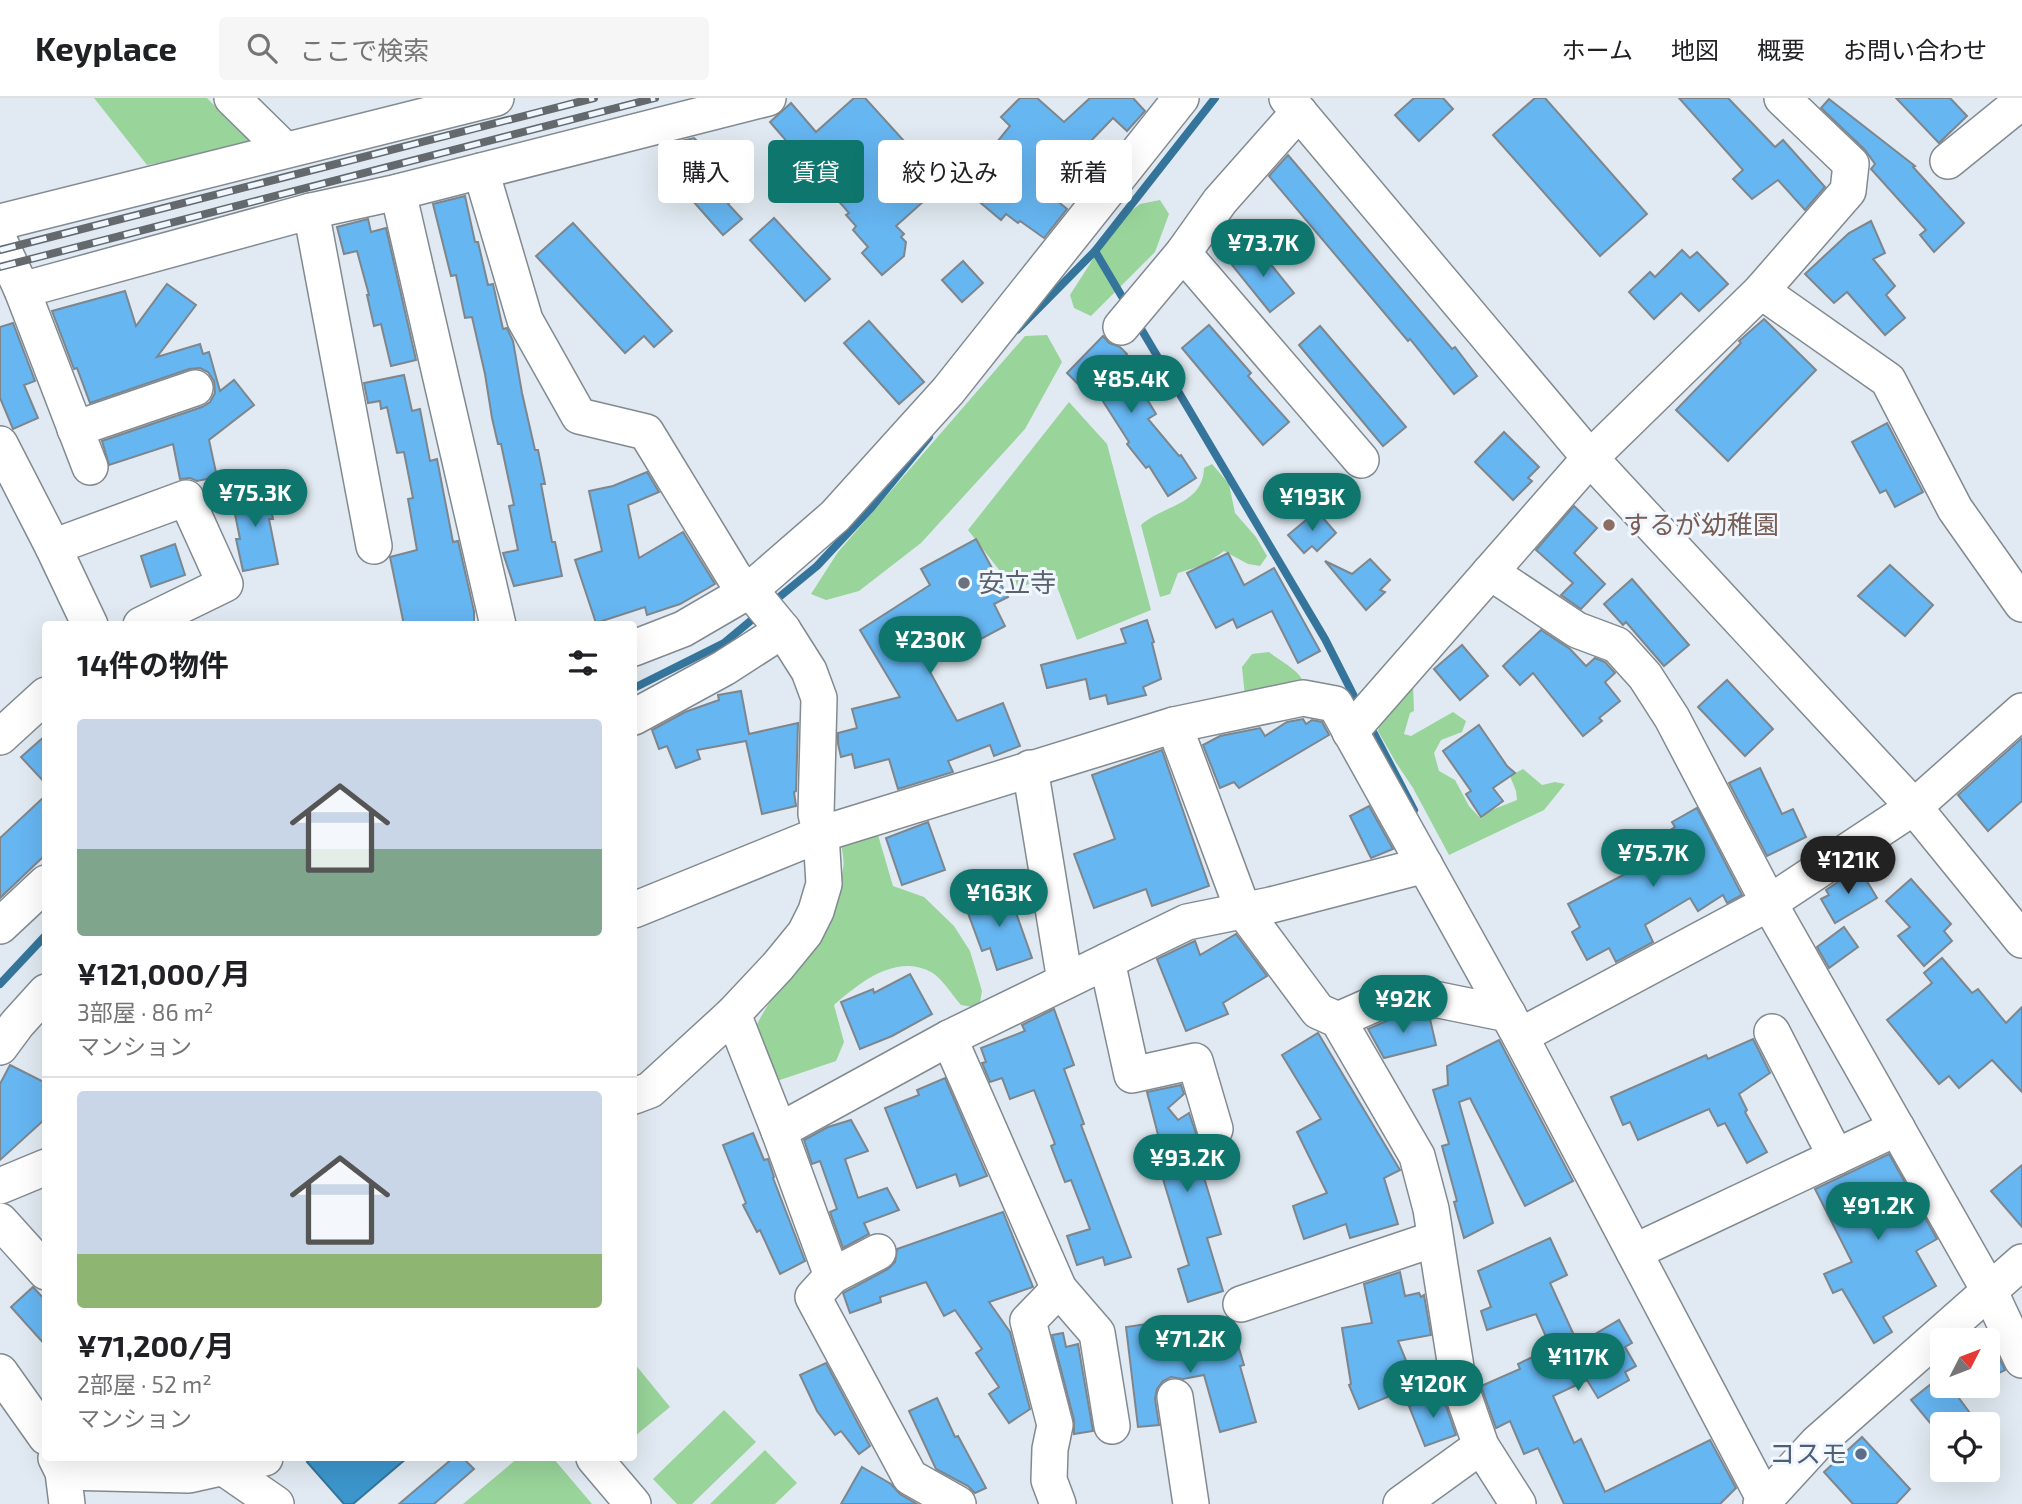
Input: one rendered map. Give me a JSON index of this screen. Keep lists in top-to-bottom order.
{
  "places": ["するが幼稚園", "安立寺", "コスモ"],
  "north": "top right",
  "page": {
    "header": "Keyplace",
    "search": "ここで検索",
    "nav": [
      "ホーム",
      "地図",
      "概要",
      "お問い合わせ"
    ],
    "chip": [
      "購入",
      "賃貸",
      "絞り込み",
      "新着"
    ],
    "price": [
      "¥73.7K",
      "¥85.4K",
      "¥75.3K",
      "¥193K",
      "¥230K",
      "¥75.7K",
      "¥121K",
      "¥163K",
      "¥92K",
      "¥93.2K",
      "¥91.2K",
      "¥71.2K",
      "¥117K",
      "¥120K"
    ],
    "heading": "14件の物件",
    "list": [
      {
        "name": "¥121,000/月",
        "note": "3部屋 · 86 m² · マンション"
      },
      {
        "name": "¥71,200/月",
        "note": "2部屋 · 52 m² · マンション"
      }
    ]
  }
}
